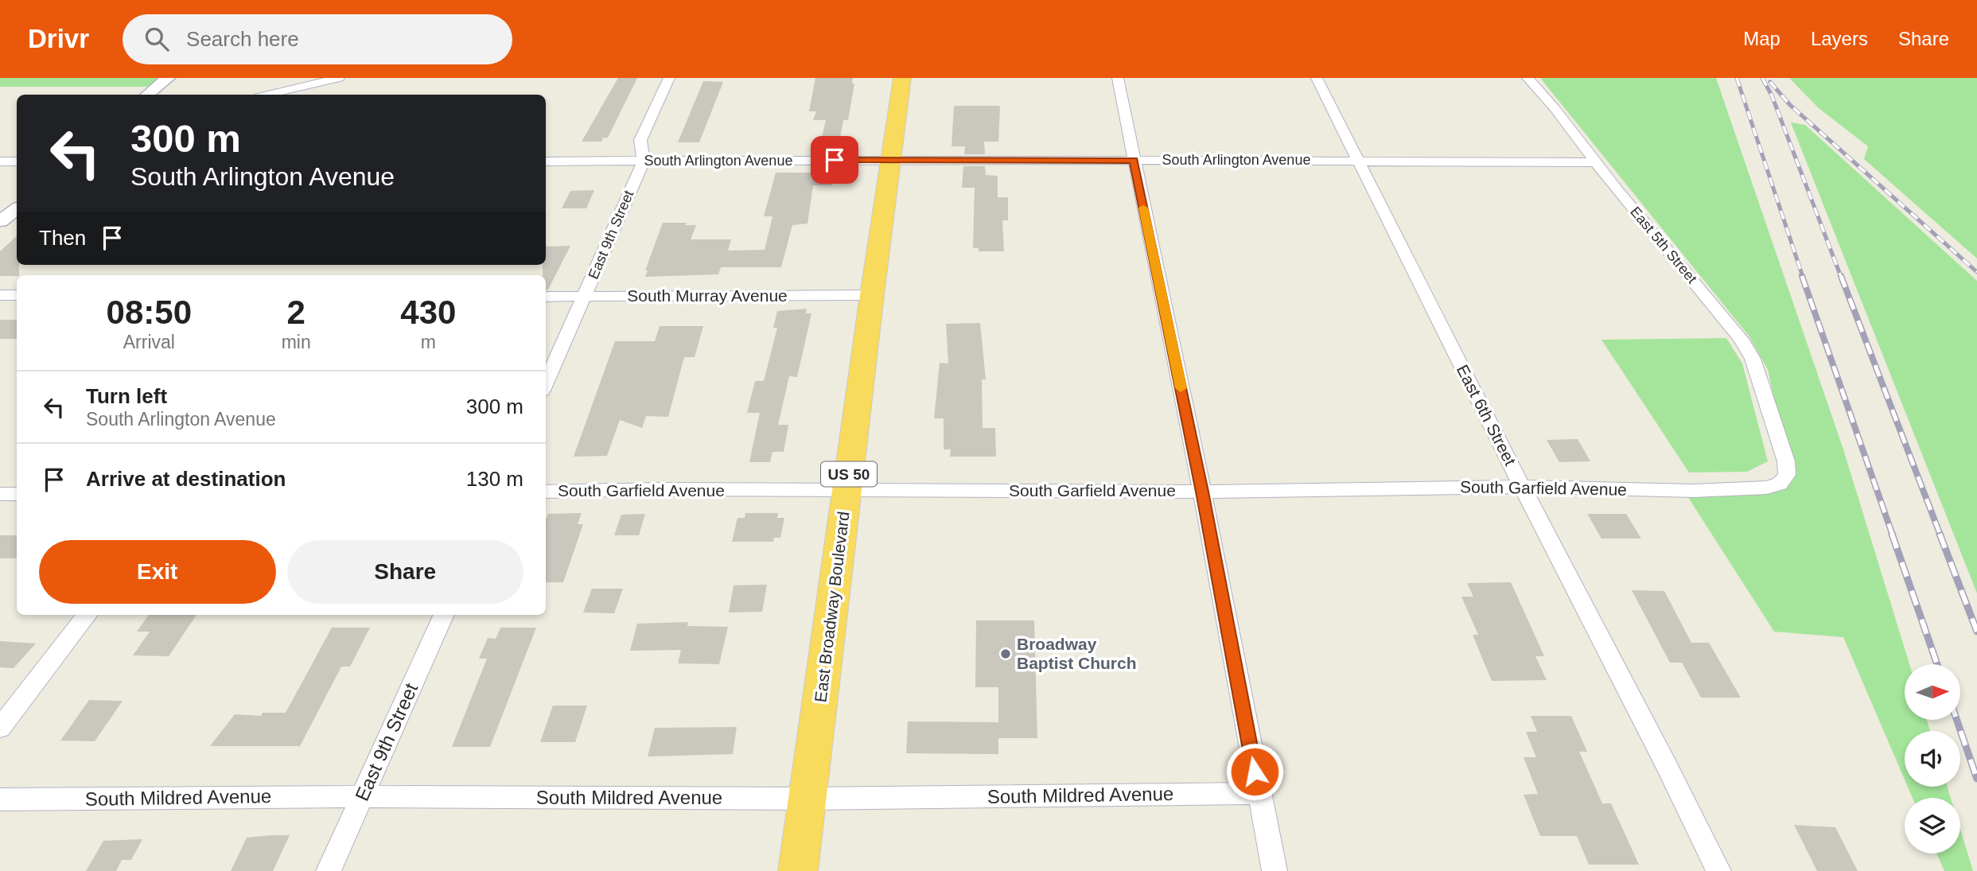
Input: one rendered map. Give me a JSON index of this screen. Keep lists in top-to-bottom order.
{
  "streets": {
    "highway": ["US 50", "East Broadway Boulevard"],
    "street": [
      "South Arlington Avenue",
      "East 9th Street",
      "East 5th Street",
      "South Murray Avenue",
      "East 6th Street",
      "South Garfield Avenue",
      "South Mildred Avenue"
    ]
  },
  "crossings": [
    ["South Arlington Avenue", "East 9th Street"],
    ["South Arlington Avenue", "East 5th Street"],
    ["South Arlington Avenue", "East 6th Street"],
    ["South Arlington Avenue", "East Broadway Boulevard"],
    ["East 9th Street", "South Murray Avenue"],
    ["East 9th Street", "South Mildred Avenue"],
    ["East 5th Street", "South Garfield Avenue"],
    ["South Murray Avenue", "East Broadway Boulevard"],
    ["East 6th Street", "South Garfield Avenue"],
    ["South Garfield Avenue", "East Broadway Boulevard"],
    ["East Broadway Boulevard", "South Mildred Avenue"]
  ],
  "places": ["Broadway Baptist Church"],
  "north": "right",
  "page": {
    "header": "Drivr",
    "search": "Search here",
    "nav": ["Map", "Layers", "Share"],
    "turn": ["300 m", "South Arlington Avenue"],
    "then": "Then",
    "eta": [
      "08:50",
      "Arrival",
      "2",
      "min",
      "430",
      "m"
    ],
    "list": [
      {
        "name": "Turn left",
        "note": "South Arlington Avenue",
        "value": "300 m"
      },
      {
        "name": "Arrive at destination",
        "value": "130 m"
      }
    ],
    "buttons": ["Exit", "Share"]
  }
}
